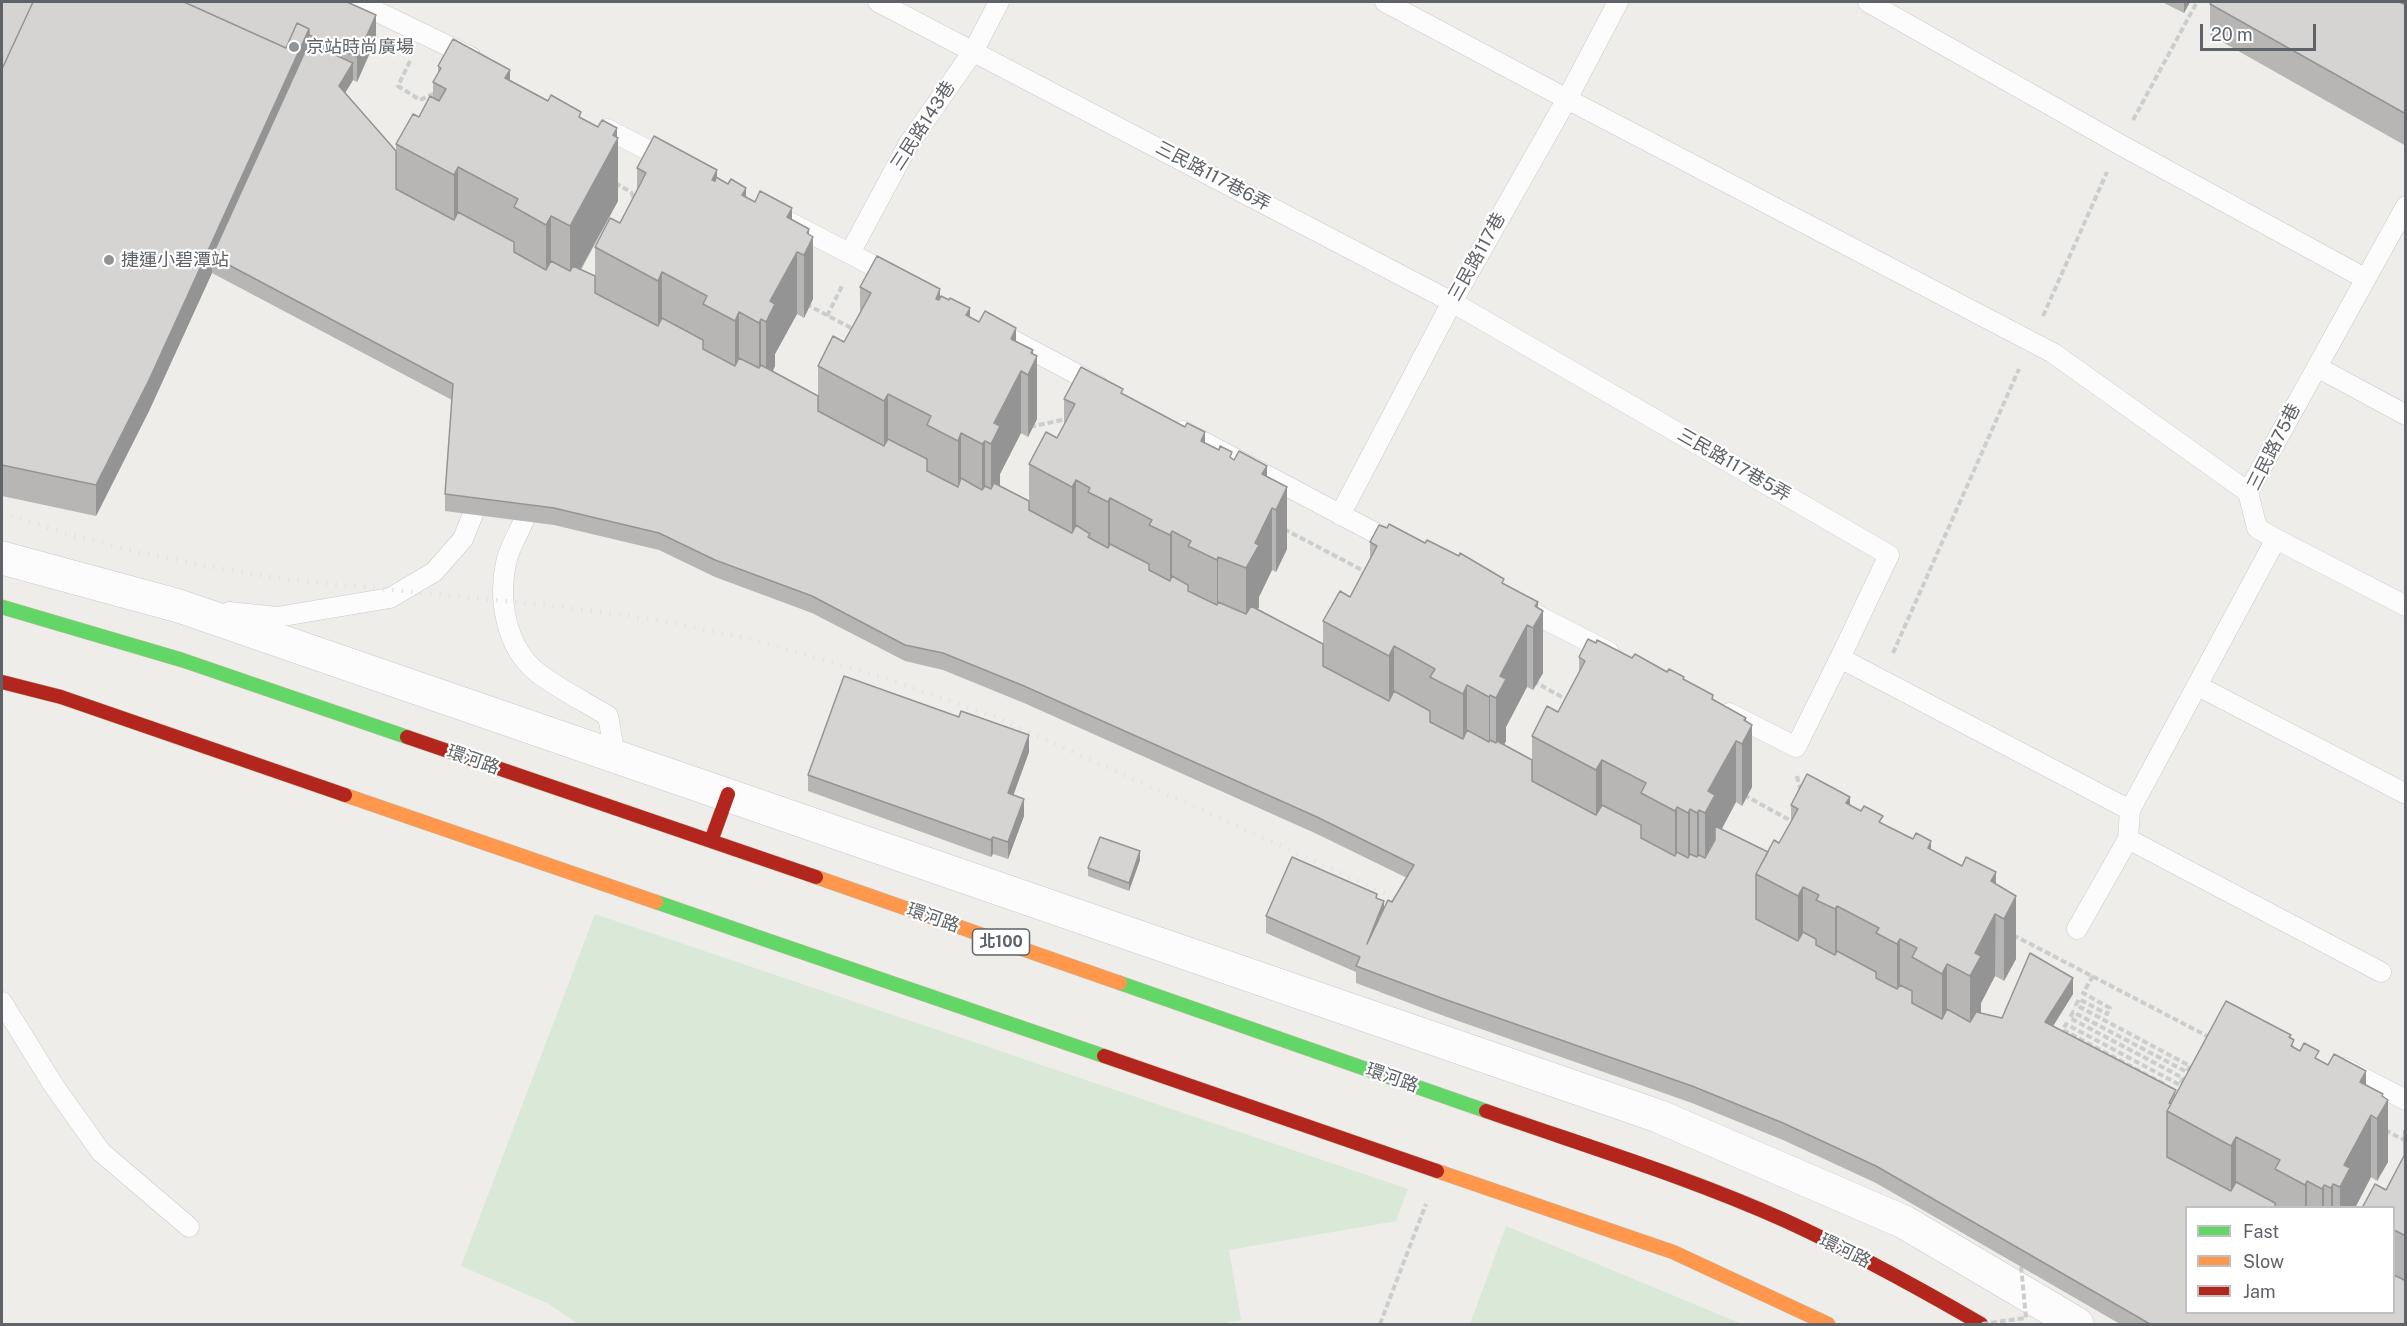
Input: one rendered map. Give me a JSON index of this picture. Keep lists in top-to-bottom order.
{
  "streets": {
    "highway": ["環河路", "北100"],
    "lane": [
      "三民路143巷",
      "三民路117巷6弄",
      "三民路117巷",
      "三民路75巷",
      "三民路117巷5弄"
    ]
  },
  "crossings": [
    ["三民路143巷", "三民路117巷6弄"],
    ["三民路117巷6弄", "三民路117巷"],
    ["三民路117巷6弄", "三民路117巷5弄"],
    ["三民路117巷", "三民路117巷5弄"]
  ],
  "places": ["京站時尚廣場", "捷運小碧潭站"],
  "legend": ["Fast", "Slow", "Jam"],
  "scale_bar": "20 m"
}
